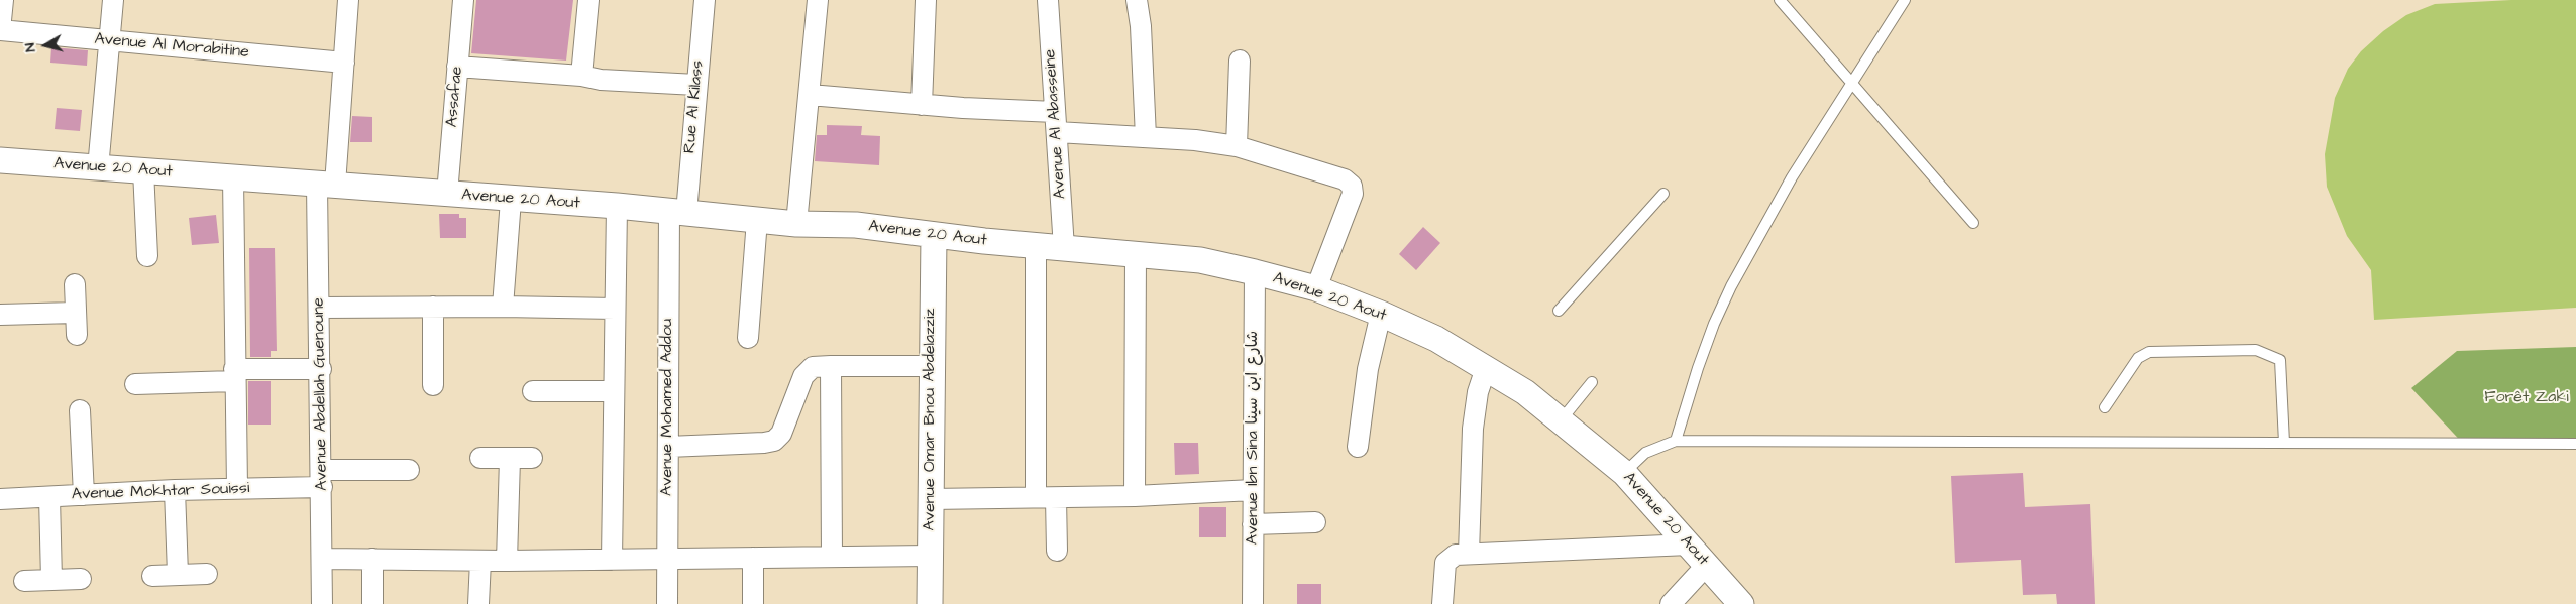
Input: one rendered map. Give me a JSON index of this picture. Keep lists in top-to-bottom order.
{
  "streets": {
    "street": [
      "Avenue Al Morabitine",
      "Assafae",
      "Rue Al Kilass",
      "Avenue Al Abasseine",
      "Avenue 20 Aout",
      "Avenue Abdellah Guenoune",
      "Avenue Mohamed Addou",
      "Avenue Omar Bnou Abdelazziz",
      "Avenue Ibn Sina شارع ابن سينا",
      "Avenue Mokhtar Souissi"
    ]
  },
  "crossings": [
    ["Avenue Al Morabitine", "Avenue Abdellah Guenoune"],
    ["Assafae", "Avenue 20 Aout"],
    ["Rue Al Kilass", "Avenue 20 Aout"],
    ["Rue Al Kilass", "Avenue Mohamed Addou"],
    ["Avenue Al Abasseine", "Avenue 20 Aout"],
    ["Avenue 20 Aout", "Avenue Abdellah Guenoune"],
    ["Avenue 20 Aout", "Avenue Mohamed Addou"],
    ["Avenue 20 Aout", "Avenue Omar Bnou Abdelazziz"],
    ["Avenue 20 Aout", "Avenue Ibn Sina شارع ابن سينا"],
    ["Avenue Abdellah Guenoune", "Avenue Mokhtar Souissi"]
  ],
  "parks": ["Forêt Zaki"],
  "north": "left"
}
